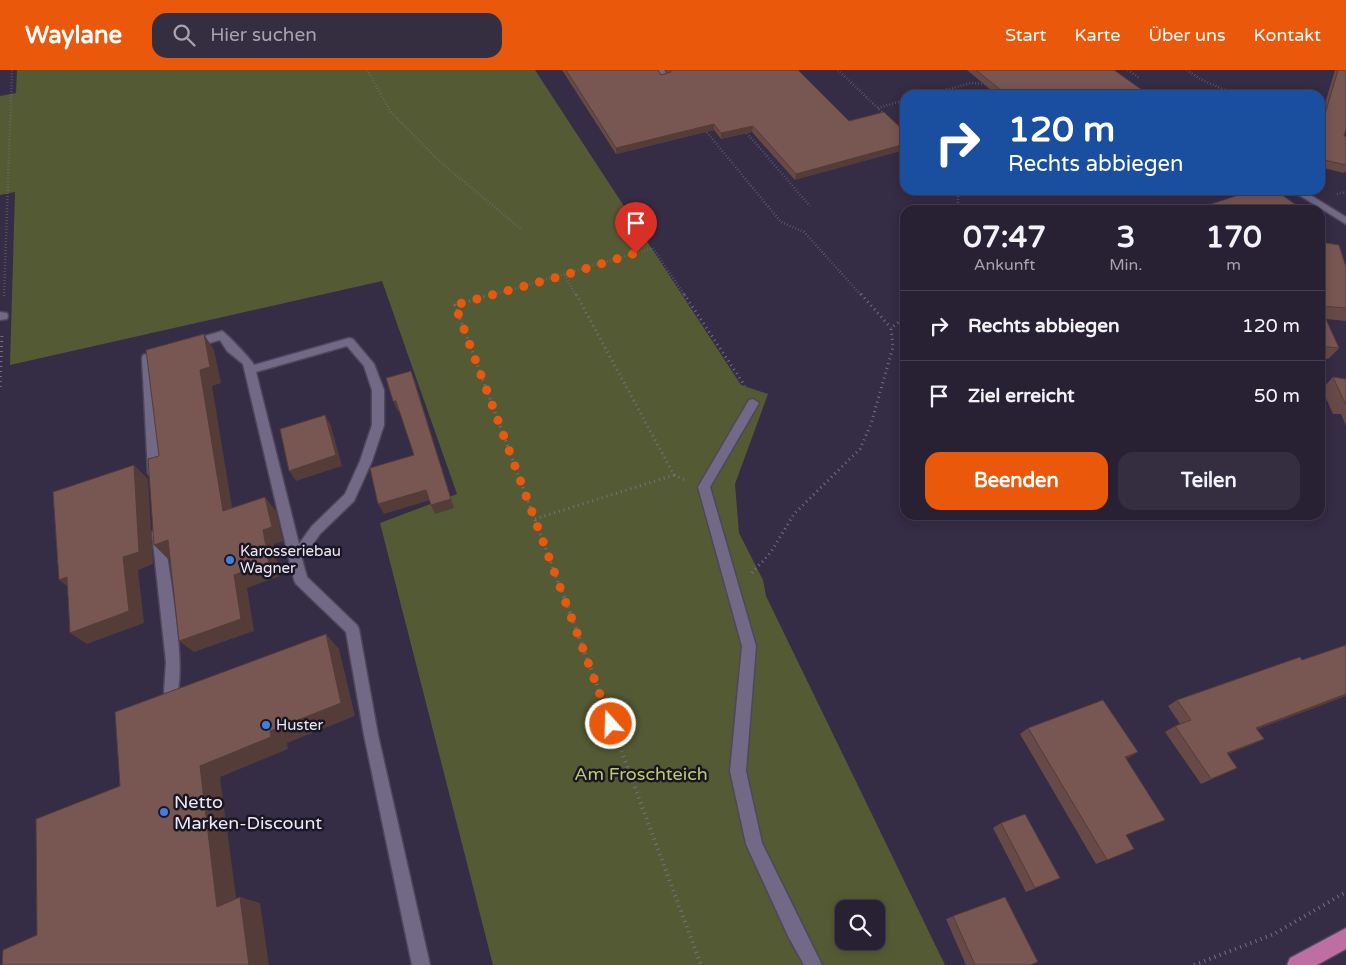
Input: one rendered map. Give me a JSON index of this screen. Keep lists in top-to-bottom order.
{
  "parks": ["Am Froschteich"],
  "places": ["Karosseriebau Wagner", "Huster", "Netto Marken-Discount"],
  "page": {
    "header": "Waylane",
    "search": "Hier suchen",
    "nav": [
      "Start",
      "Karte",
      "Über uns",
      "Kontakt"
    ],
    "turn": ["120 m", "Rechts abbiegen"],
    "eta": [
      "07:47",
      "Ankunft",
      "3",
      "Min.",
      "170",
      "m"
    ],
    "list": [
      {
        "name": "Rechts abbiegen",
        "value": "120 m"
      },
      {
        "name": "Ziel erreicht",
        "value": "50 m"
      }
    ],
    "buttons": ["Beenden", "Teilen"]
  }
}
